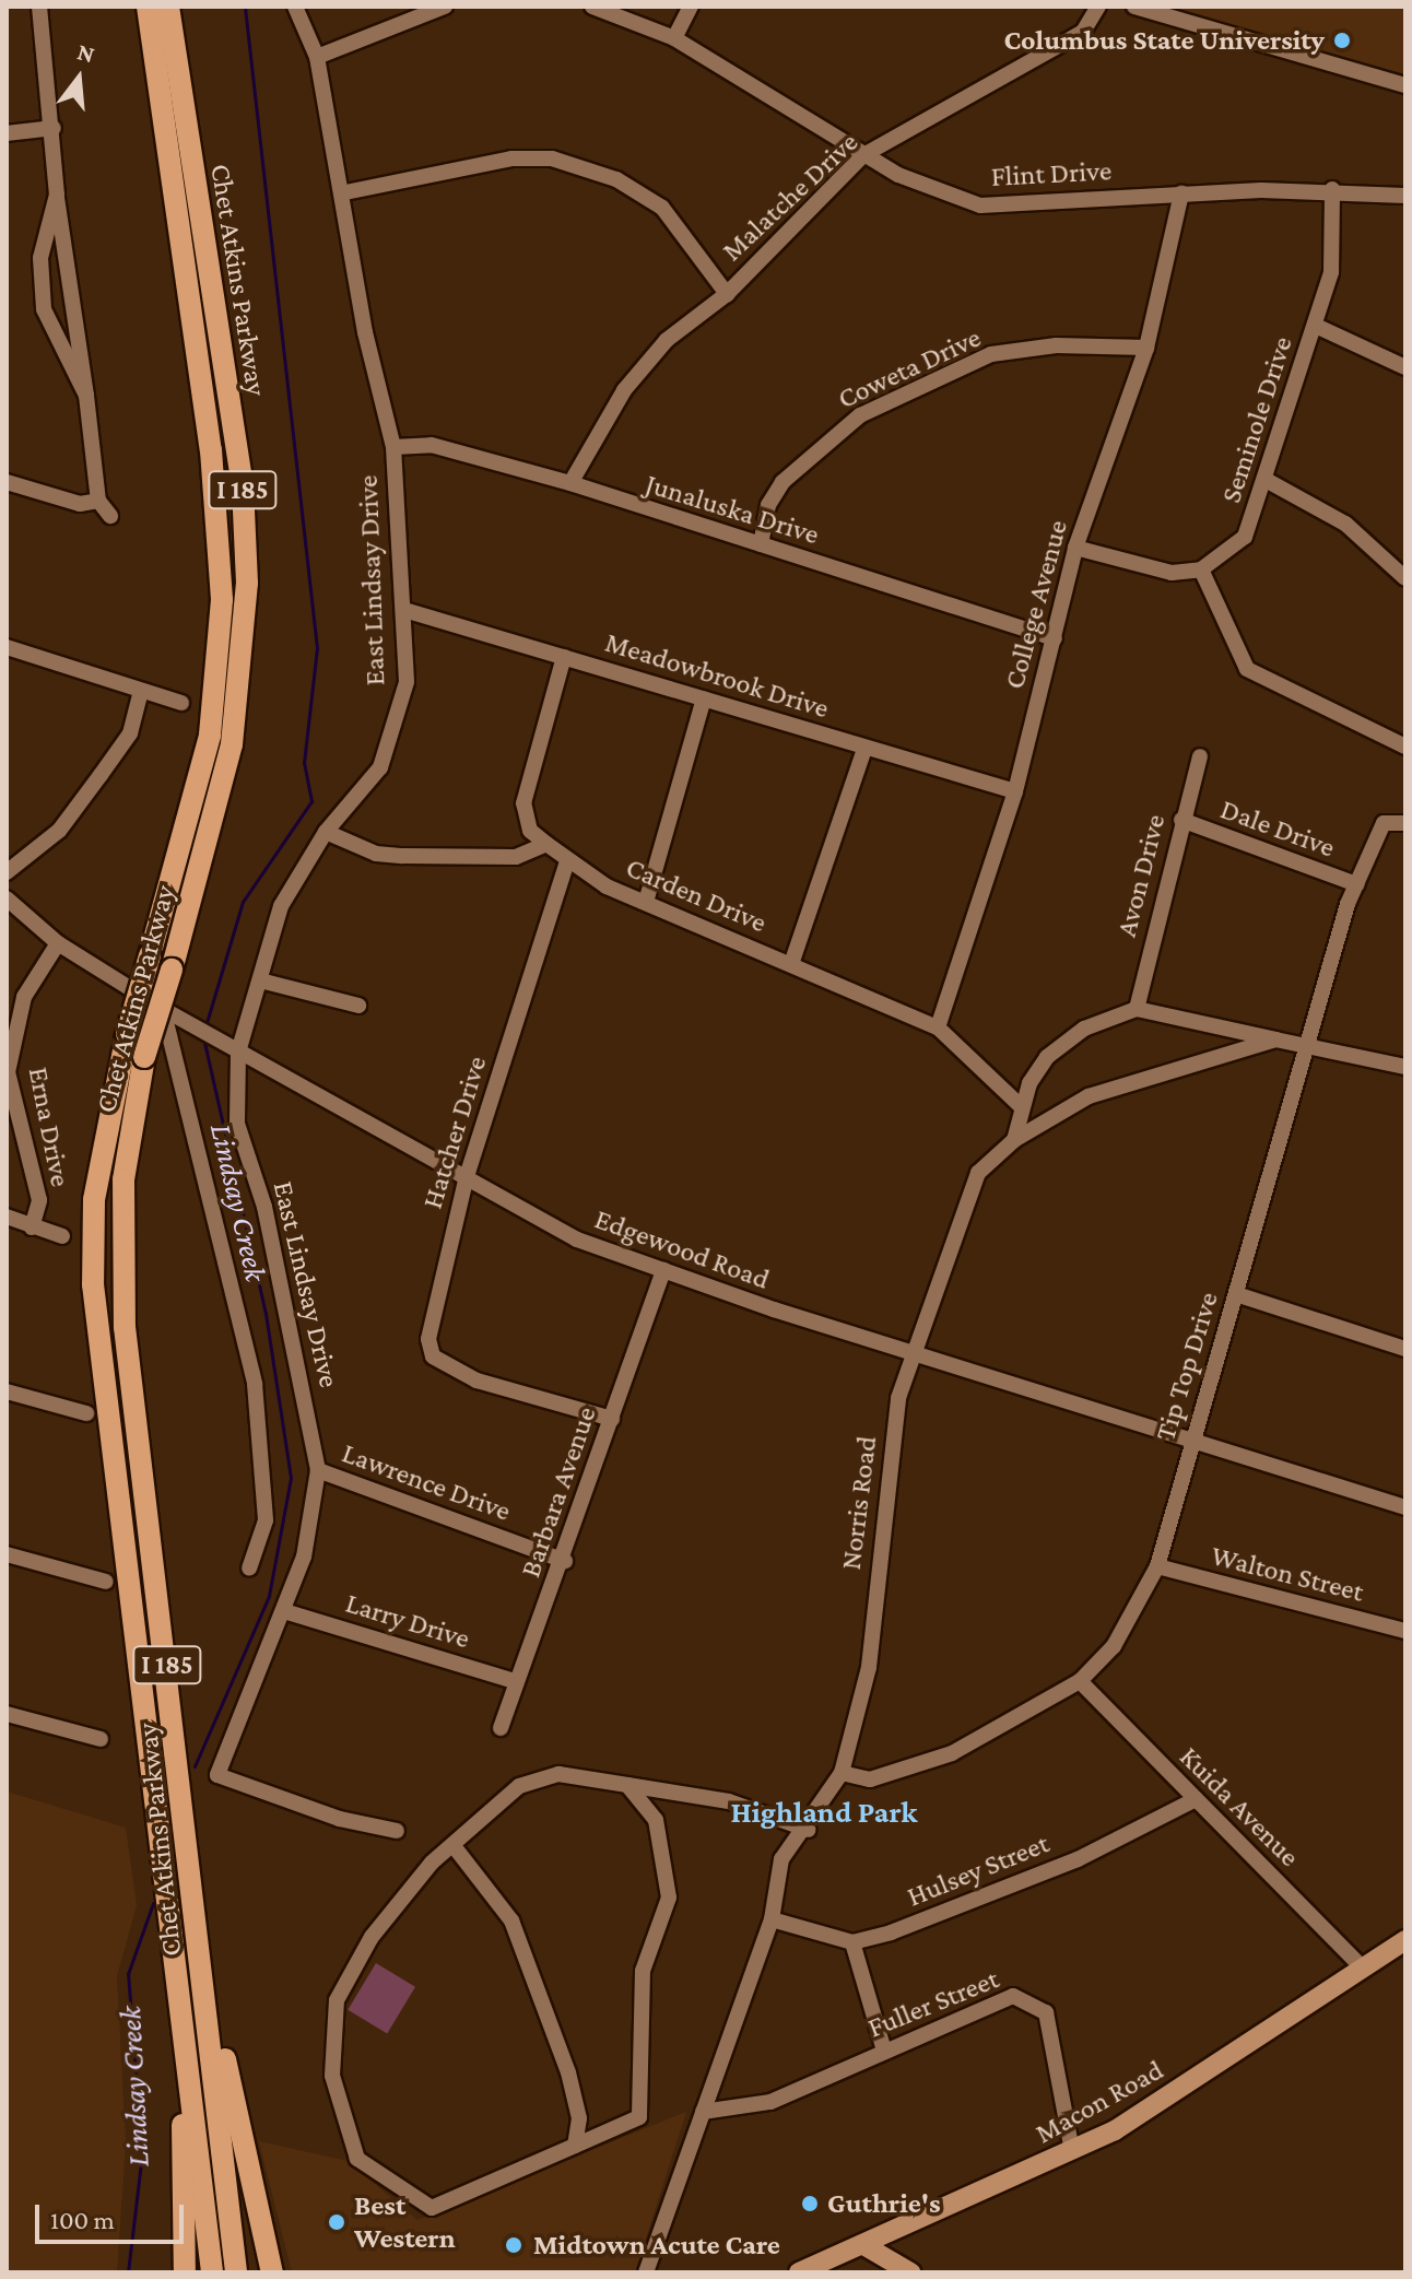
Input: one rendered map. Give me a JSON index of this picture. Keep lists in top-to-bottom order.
{
  "streets": {
    "highway": ["Chet Atkins Parkway", "I 185"],
    "main road": ["Macon Road"],
    "street": [
      "Flint Drive",
      "Malatche Drive",
      "Coweta Drive",
      "Seminole Drive",
      "Junaluska Drive",
      "East Lindsay Drive",
      "College Avenue",
      "Meadowbrook Drive",
      "Dale Drive",
      "Avon Drive",
      "Carden Drive",
      "Erna Drive",
      "Hatcher Drive",
      "Edgewood Road",
      "Tip Top Drive",
      "Lawrence Drive",
      "Barbara Avenue",
      "Norris Road",
      "Walton Street",
      "Larry Drive",
      "Kuida Avenue",
      "Hulsey Street",
      "Fuller Street"
    ]
  },
  "crossings": [
    ["Flint Drive", "Malatche Drive"],
    ["Flint Drive", "Seminole Drive"],
    ["Flint Drive", "College Avenue"],
    ["Malatche Drive", "Junaluska Drive"],
    ["Coweta Drive", "Junaluska Drive"],
    ["Coweta Drive", "College Avenue"],
    ["Junaluska Drive", "East Lindsay Drive"],
    ["Junaluska Drive", "College Avenue"],
    ["East Lindsay Drive", "Meadowbrook Drive"],
    ["East Lindsay Drive", "Edgewood Road"],
    ["East Lindsay Drive", "Lawrence Drive"],
    ["East Lindsay Drive", "Larry Drive"],
    ["College Avenue", "Meadowbrook Drive"],
    ["College Avenue", "Carden Drive"],
    ["Dale Drive", "Avon Drive"],
    ["Dale Drive", "Tip Top Drive"],
    ["Carden Drive", "Hatcher Drive"],
    ["Erna Drive", "Edgewood Road"],
    ["Hatcher Drive", "Edgewood Road"],
    ["Hatcher Drive", "Barbara Avenue"],
    ["Edgewood Road", "Tip Top Drive"],
    ["Edgewood Road", "Barbara Avenue"],
    ["Edgewood Road", "Norris Road"],
    ["Tip Top Drive", "Norris Road"],
    ["Tip Top Drive", "Walton Street"],
    ["Tip Top Drive", "Kuida Avenue"],
    ["Lawrence Drive", "Barbara Avenue"],
    ["Barbara Avenue", "Larry Drive"],
    ["Norris Road", "Fuller Street"],
    ["Kuida Avenue", "Hulsey Street"],
    ["Kuida Avenue", "Macon Road"],
    ["Fuller Street", "Macon Road"]
  ],
  "districts": ["Highland Park"],
  "water": ["Lindsay Creek"],
  "places": [
    "Columbus State University",
    "Guthrie's",
    "Best Western",
    "Midtown Acute Care"
  ],
  "scale_bar": "100 m",
  "north": "top"
}
